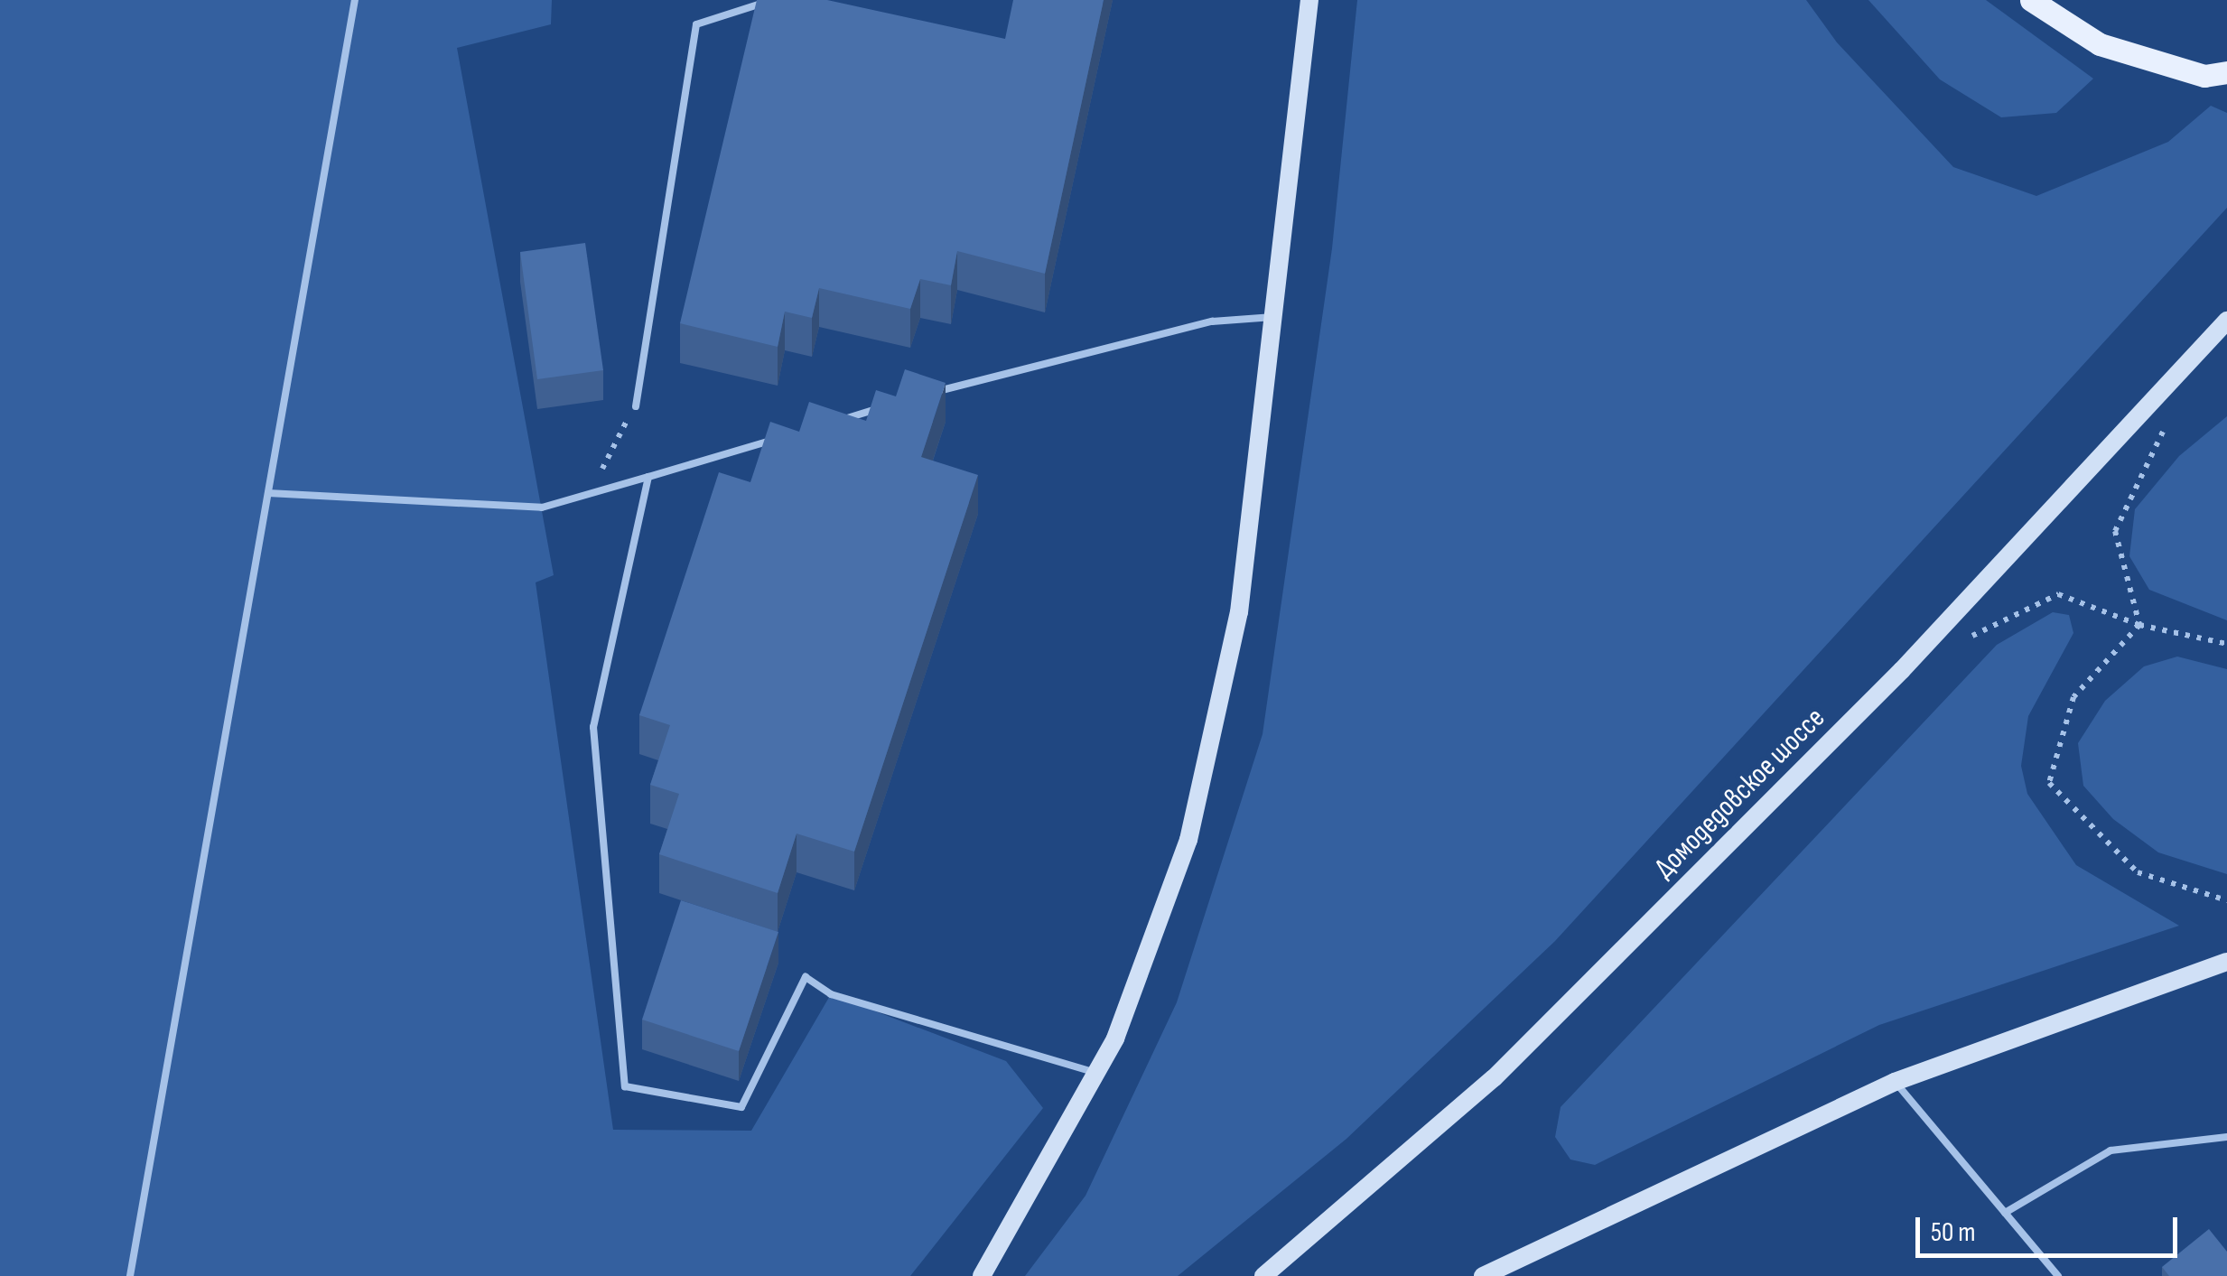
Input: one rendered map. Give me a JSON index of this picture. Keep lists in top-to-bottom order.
{
  "streets": {
    "main road": ["Домодедовское шоссе"]
  },
  "scale_bar": "50 m"
}
